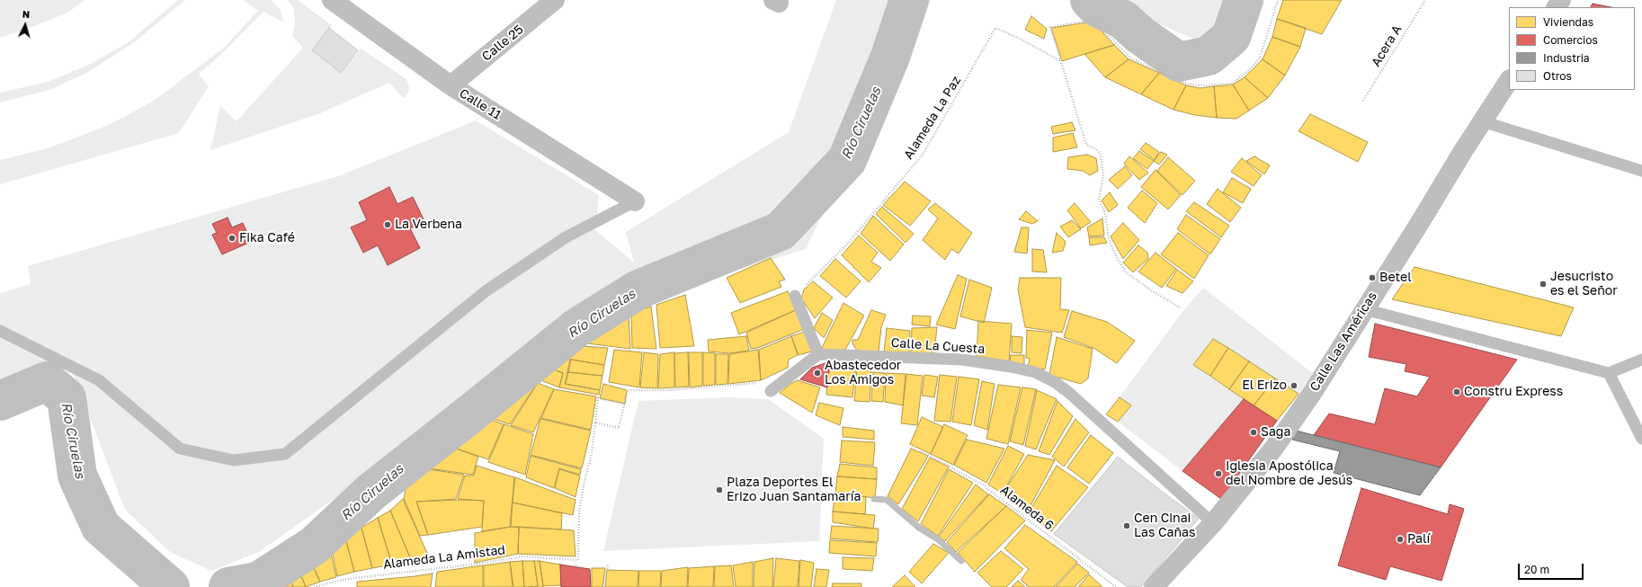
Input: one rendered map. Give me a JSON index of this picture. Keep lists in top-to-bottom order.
{
  "streets": {
    "street": ["Calle 25", "Calle 11", "Calle Las Américas"],
    "lane": ["Calle La Cuesta"],
    "path": [
      "Acera A",
      "Alameda La Paz",
      "Alameda 6",
      "Alameda La Amistad"
    ]
  },
  "crossings": [
    ["Calle 25", "Calle 11"],
    ["Calle Las Américas", "Calle La Cuesta"]
  ],
  "water": ["Río Ciruelas"],
  "places": [
    "La Verbena",
    "Fika Café",
    "Betel",
    "Jesucristo es el Señor",
    "Abastecedor Los Amigos",
    "El Erizo",
    "Constru Express",
    "Saga",
    "Iglesia Apostólica del Nombre de Jesús",
    "Plaza Deportes El Erizo Juan Santamaría",
    "Cen Cinai Las Cañas",
    "Palí"
  ],
  "legend": [
    "Viviendas",
    "Comercios",
    "Industria",
    "Otros"
  ],
  "scale_bar": "20 m",
  "north": "top"
}
